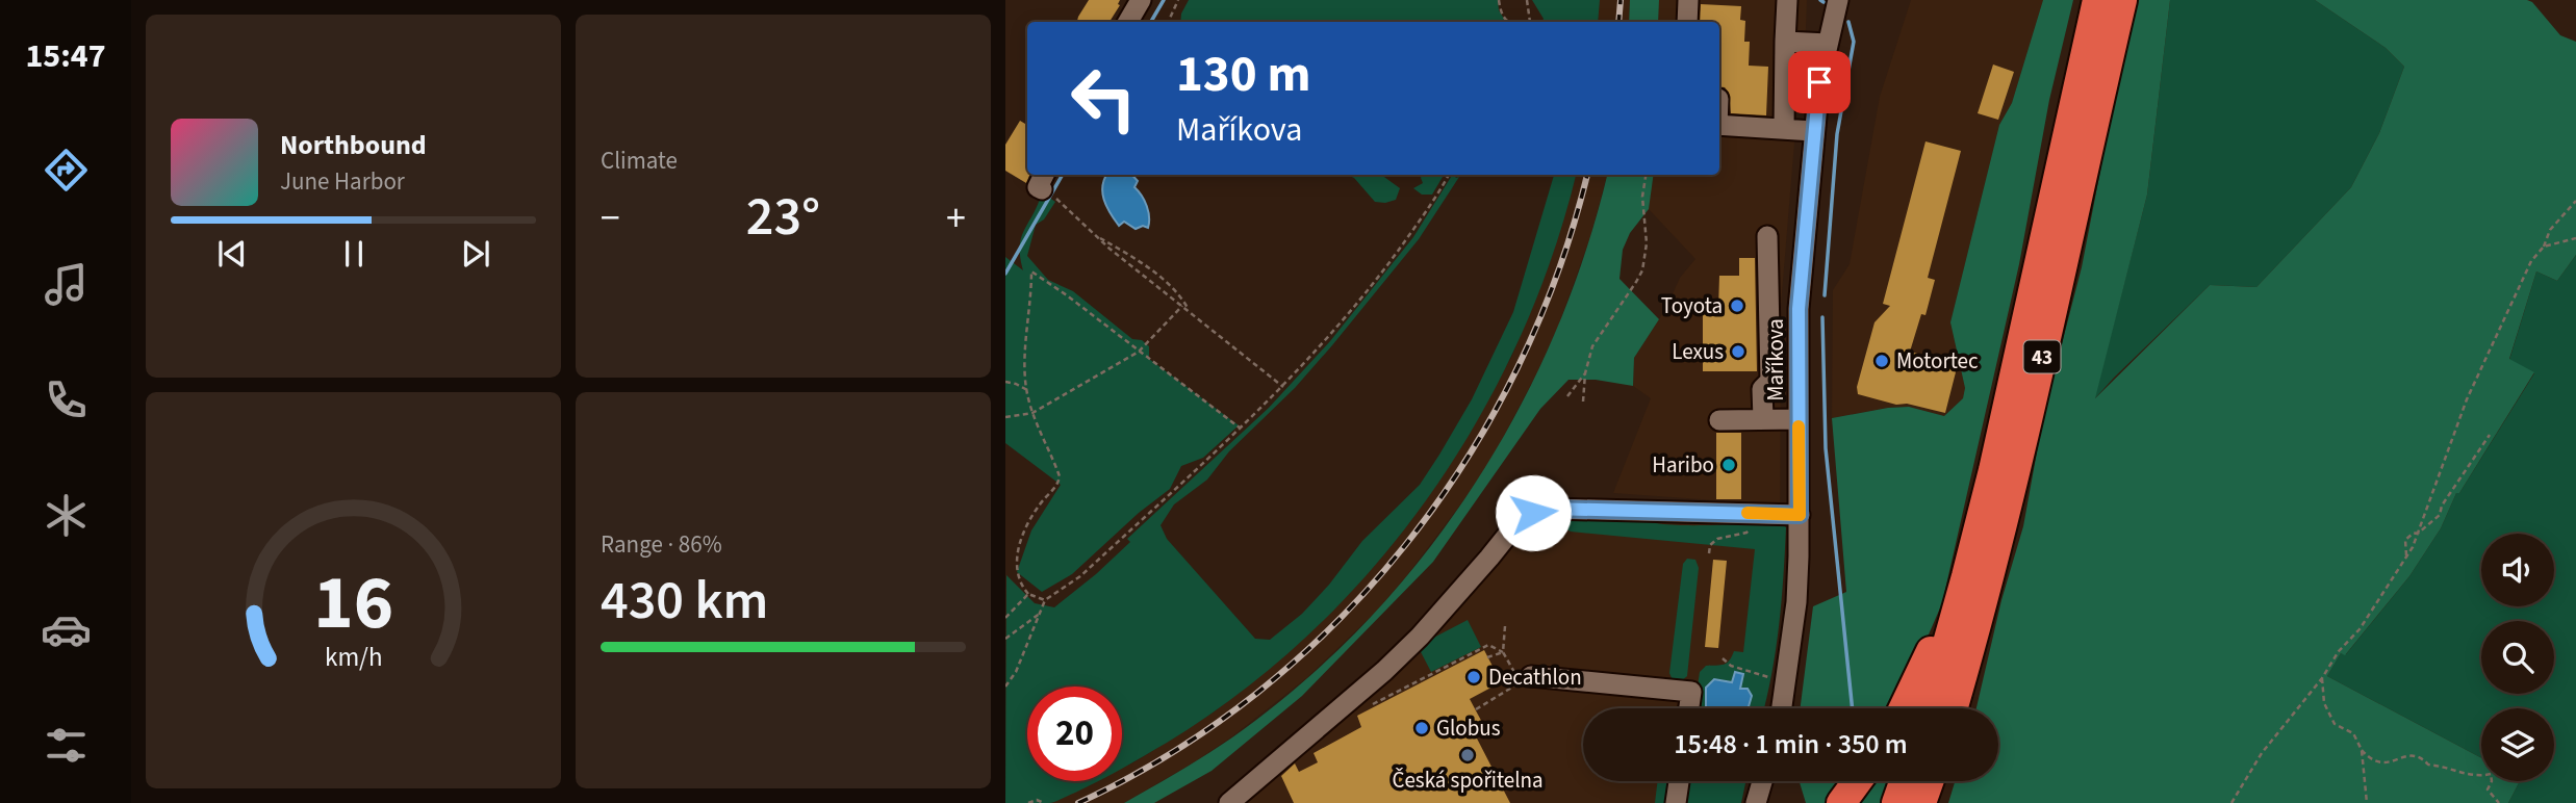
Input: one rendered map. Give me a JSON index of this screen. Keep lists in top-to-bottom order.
{
  "streets": {
    "highway": ["43"],
    "street": ["Maříkova"]
  },
  "places": [
    "Toyota",
    "Lexus",
    "Motortec",
    "Haribo",
    "Decathlon",
    "Globus",
    "Česká spořitelna"
  ],
  "page": {
    "tabs": "15:47",
    "tile": [
      "Climate",
      ["Range · 86%", "430 km"]
    ],
    "turn": ["130 m", "Maříkova"],
    "song": ["Northbound", "June Harbor"],
    "heat": ["−", "23°", "+"],
    "limit": "20",
    "trip": "15:48 · 1 min · 350 m",
    "gauge": ["16", "km/h"]
  }
}
